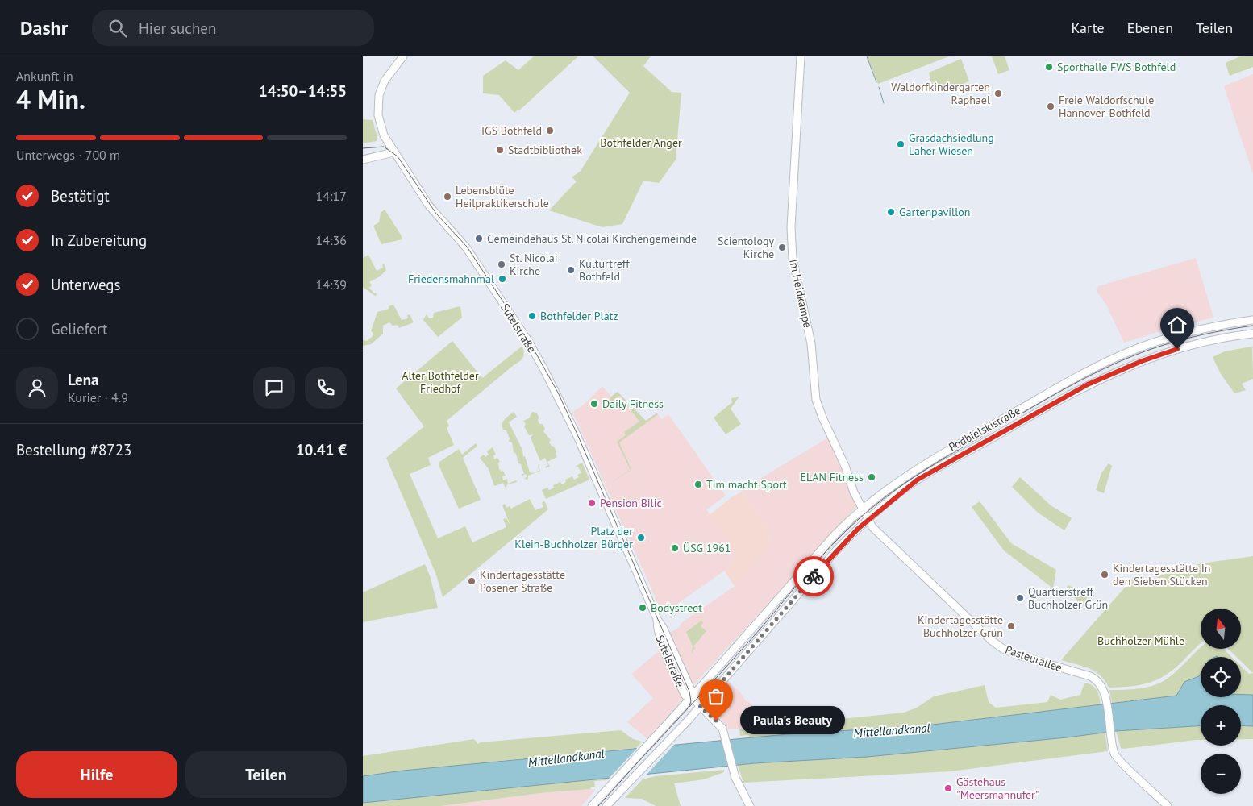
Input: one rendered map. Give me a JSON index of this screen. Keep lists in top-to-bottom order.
{
  "streets": {
    "main road": [
      "Im Heidkampe",
      "Sutelstraße",
      "Podbielskistraße",
      "Pasteurallee"
    ]
  },
  "crossings": [
    ["Im Heidkampe", "Podbielskistraße"],
    ["Im Heidkampe", "Pasteurallee"],
    ["Sutelstraße", "Podbielskistraße"],
    ["Podbielskistraße", "Pasteurallee"]
  ],
  "water": ["Mittellandkanal"],
  "parks": ["Bothfelder Anger", "Alter Bothfelder Friedhof", "Buchholzer Mühle"],
  "places": [
    "Sporthalle FWS Bothfeld",
    "Waldorfkindergarten Raphael",
    "Freie Waldorfschule Hannover-Bothfeld",
    "IGS Bothfeld",
    "Grasdachsiedlung Laher Wiesen",
    "Stadtbibliothek",
    "Lebensblüte Heilpraktikerschule",
    "Gartenpavillon",
    "Gemeindehaus St. Nicolai Kirchengemeinde",
    "Scientology Kirche",
    "St. Nicolai Kirche",
    "Kulturtreff Bothfeld",
    "Friedensmahnmal",
    "Bothfelder Platz",
    "Daily Fitness",
    "ELAN Fitness",
    "Tim macht Sport",
    "Pension Bilic",
    "Platz der Klein-Buchholzer Bürger",
    "ÜSG 1961",
    "Kindertagesstätte In den Sieben Stücken",
    "Kindertagesstätte Posener Straße",
    "Quartierstreff Buchholzer Grün",
    "Bodystreet",
    "Kindertagesstätte Buchholzer Grün",
    "Paula's Beauty",
    "Gästehaus \"Meersmannufer\""
  ],
  "north": "top",
  "page": {
    "header": "Dashr",
    "search": "Hier suchen",
    "nav": ["Karte", "Ebenen", "Teilen"],
    "heading": ["4 Min.", "Ankunft in", "14:50–14:55"],
    "panel": [
      "Lena",
      "Kurier · 4.9",
      "Bestellung #8723",
      "10.41 €"
    ],
    "bar": "Unterwegs · 700 m",
    "list": [
      ["Bestätigt", "14:17"],
      ["In Zubereitung", "14:36"],
      ["Unterwegs", "14:39"],
      "Geliefert"
    ],
    "map_buttons": ["+", "−"],
    "bubble": "Paula's Beauty",
    "buttons": ["Hilfe", "Teilen"]
  }
}
